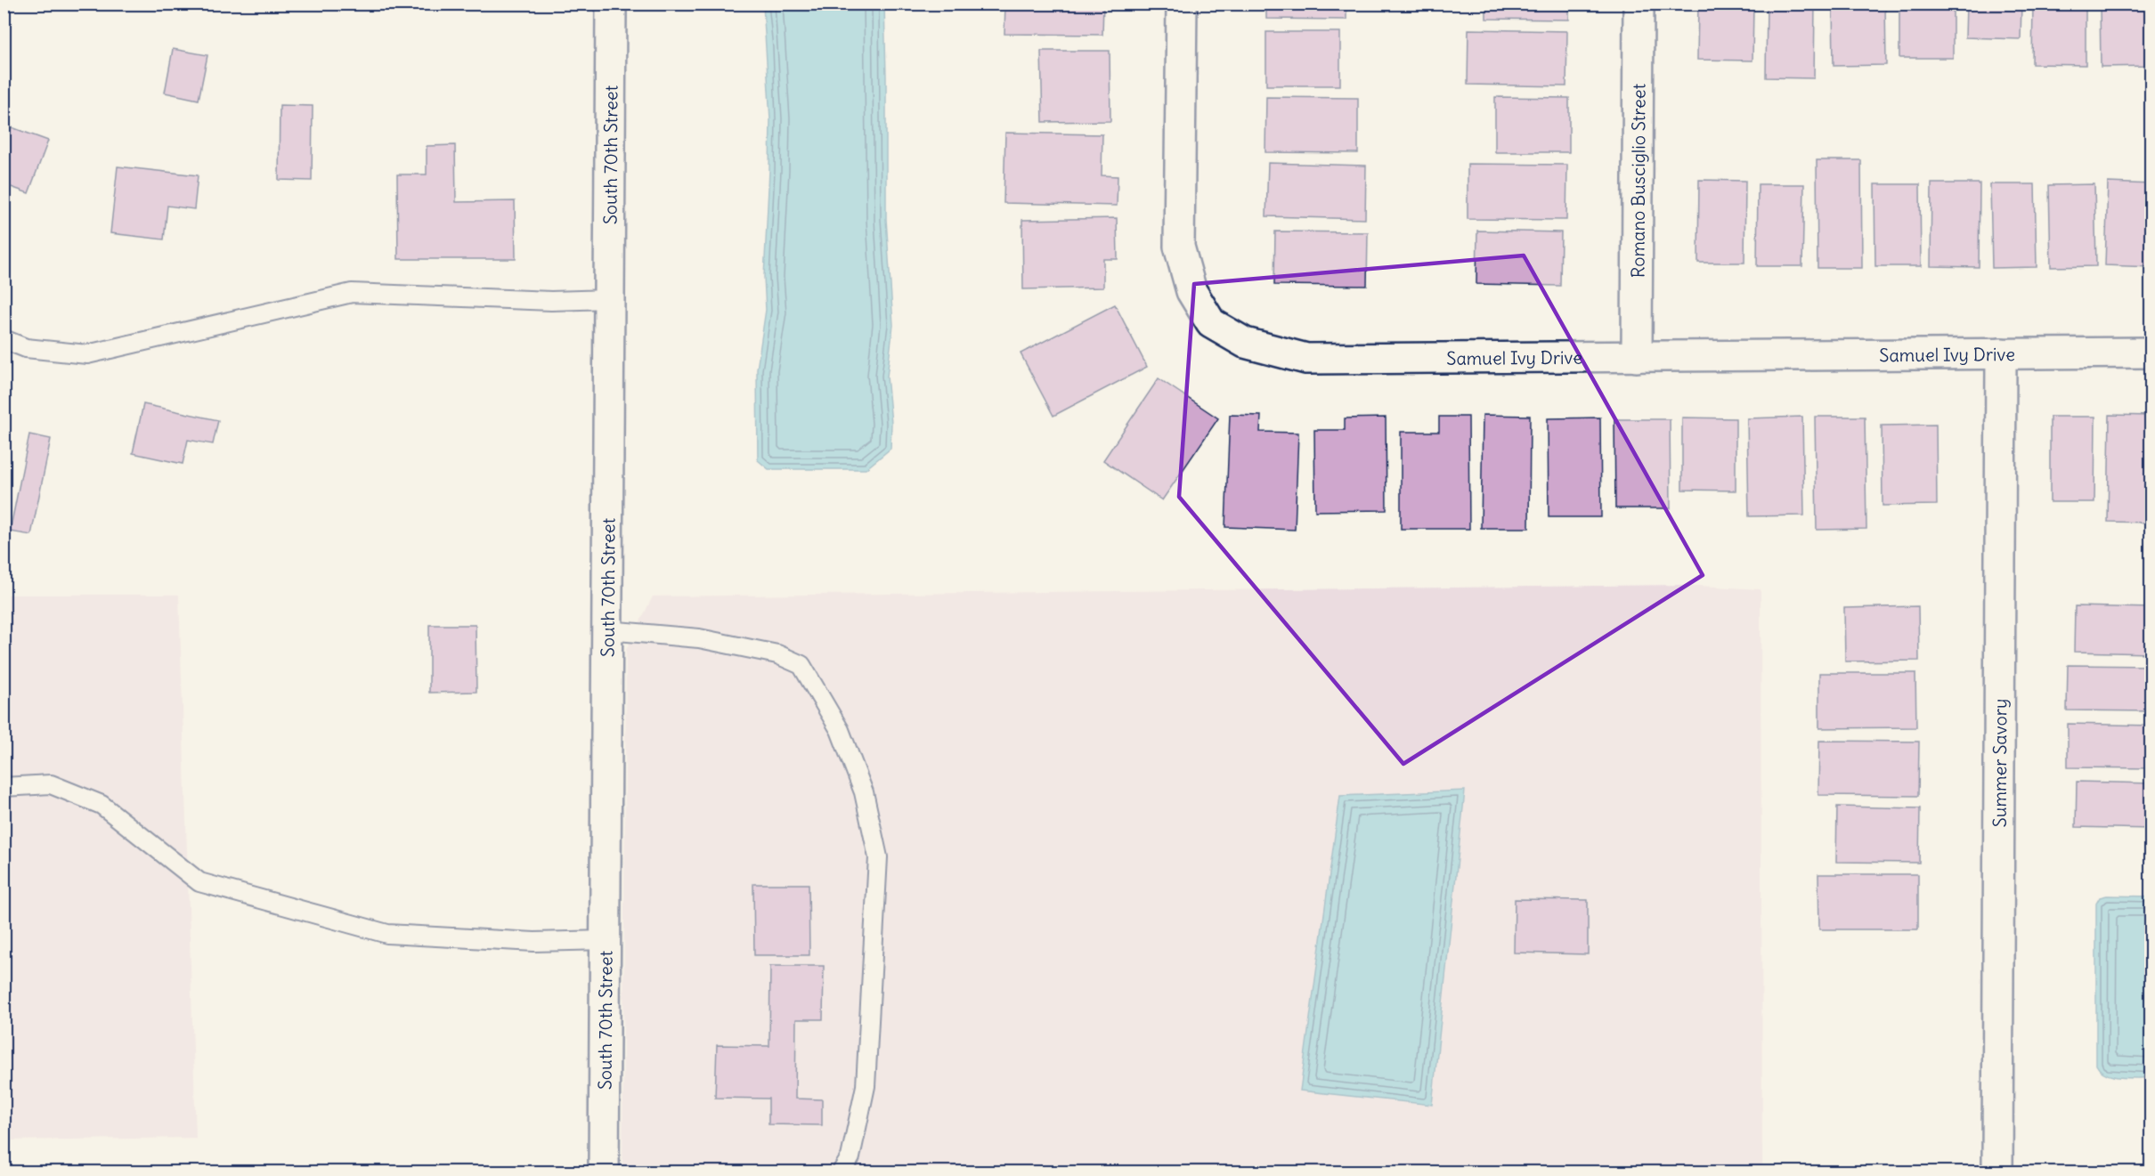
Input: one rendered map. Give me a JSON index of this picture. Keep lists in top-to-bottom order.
{
  "streets": {
    "street": [
      "South 70th Street",
      "Romano Busciglio Street",
      "Samuel Ivy Drive",
      "Summer Savory"
    ]
  },
  "crossings": [
    ["Romano Busciglio Street", "Samuel Ivy Drive"],
    ["Samuel Ivy Drive", "Summer Savory"]
  ]
}
